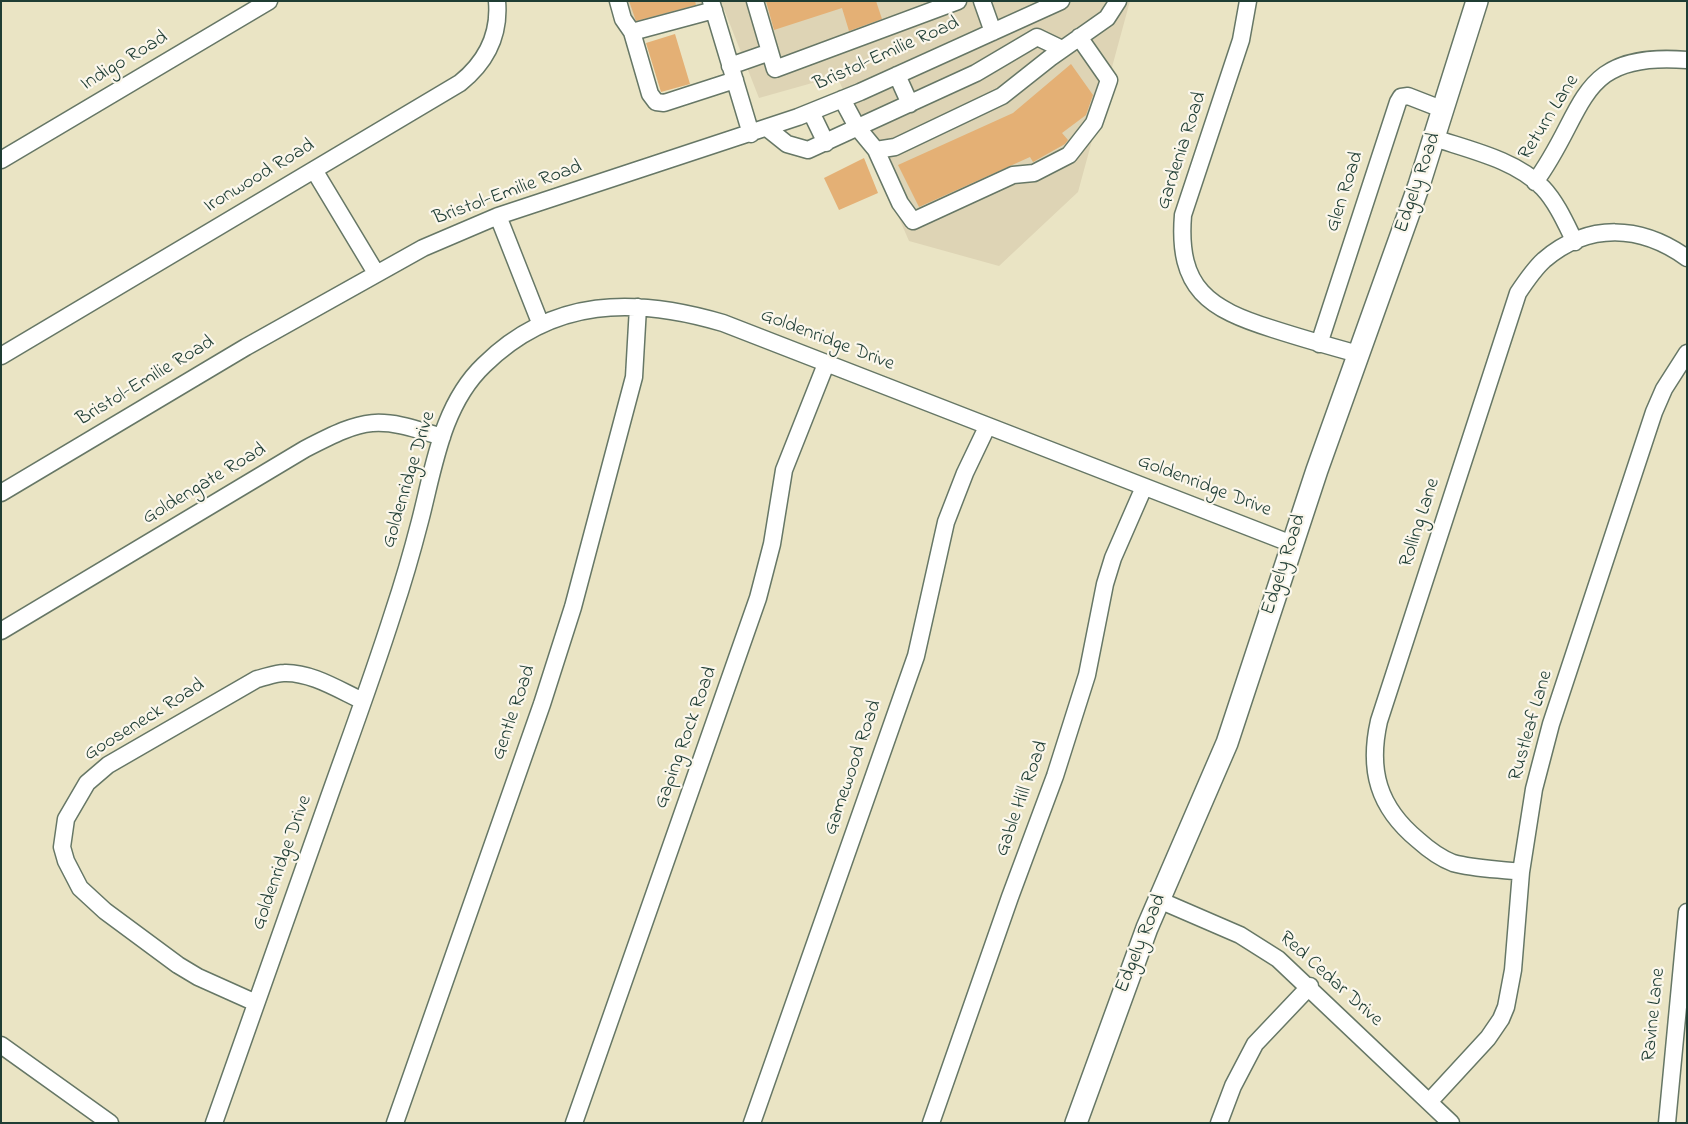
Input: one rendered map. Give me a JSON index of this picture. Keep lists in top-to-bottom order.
{
  "streets": {
    "main road": ["Edgely Road"],
    "street": [
      "Bristol-Emilie Road",
      "Indigo Road",
      "Return Lane",
      "Gardenia Road",
      "Ironwood Road",
      "Glen Road",
      "Goldenridge Drive",
      "Goldengate Road",
      "Rolling Lane",
      "Gentle Road",
      "Gooseneck Road",
      "Rustleaf Lane",
      "Gaping Rock Road",
      "Gamewood Road",
      "Gable Hill Road",
      "Red Cedar Drive",
      "Ravine Lane"
    ]
  },
  "crossings": [
    ["Gardenia Road", "Edgely Road"],
    ["Gardenia Road", "Glen Road"],
    ["Edgely Road", "Glen Road"],
    ["Edgely Road", "Goldenridge Drive"],
    ["Edgely Road", "Red Cedar Drive"],
    ["Goldenridge Drive", "Goldengate Road"],
    ["Goldenridge Drive", "Gentle Road"],
    ["Goldenridge Drive", "Gooseneck Road"],
    ["Goldenridge Drive", "Gaping Rock Road"],
    ["Goldenridge Drive", "Gamewood Road"],
    ["Goldenridge Drive", "Gable Hill Road"],
    ["Rolling Lane", "Rustleaf Lane"],
    ["Rustleaf Lane", "Red Cedar Drive"]
  ]
}
